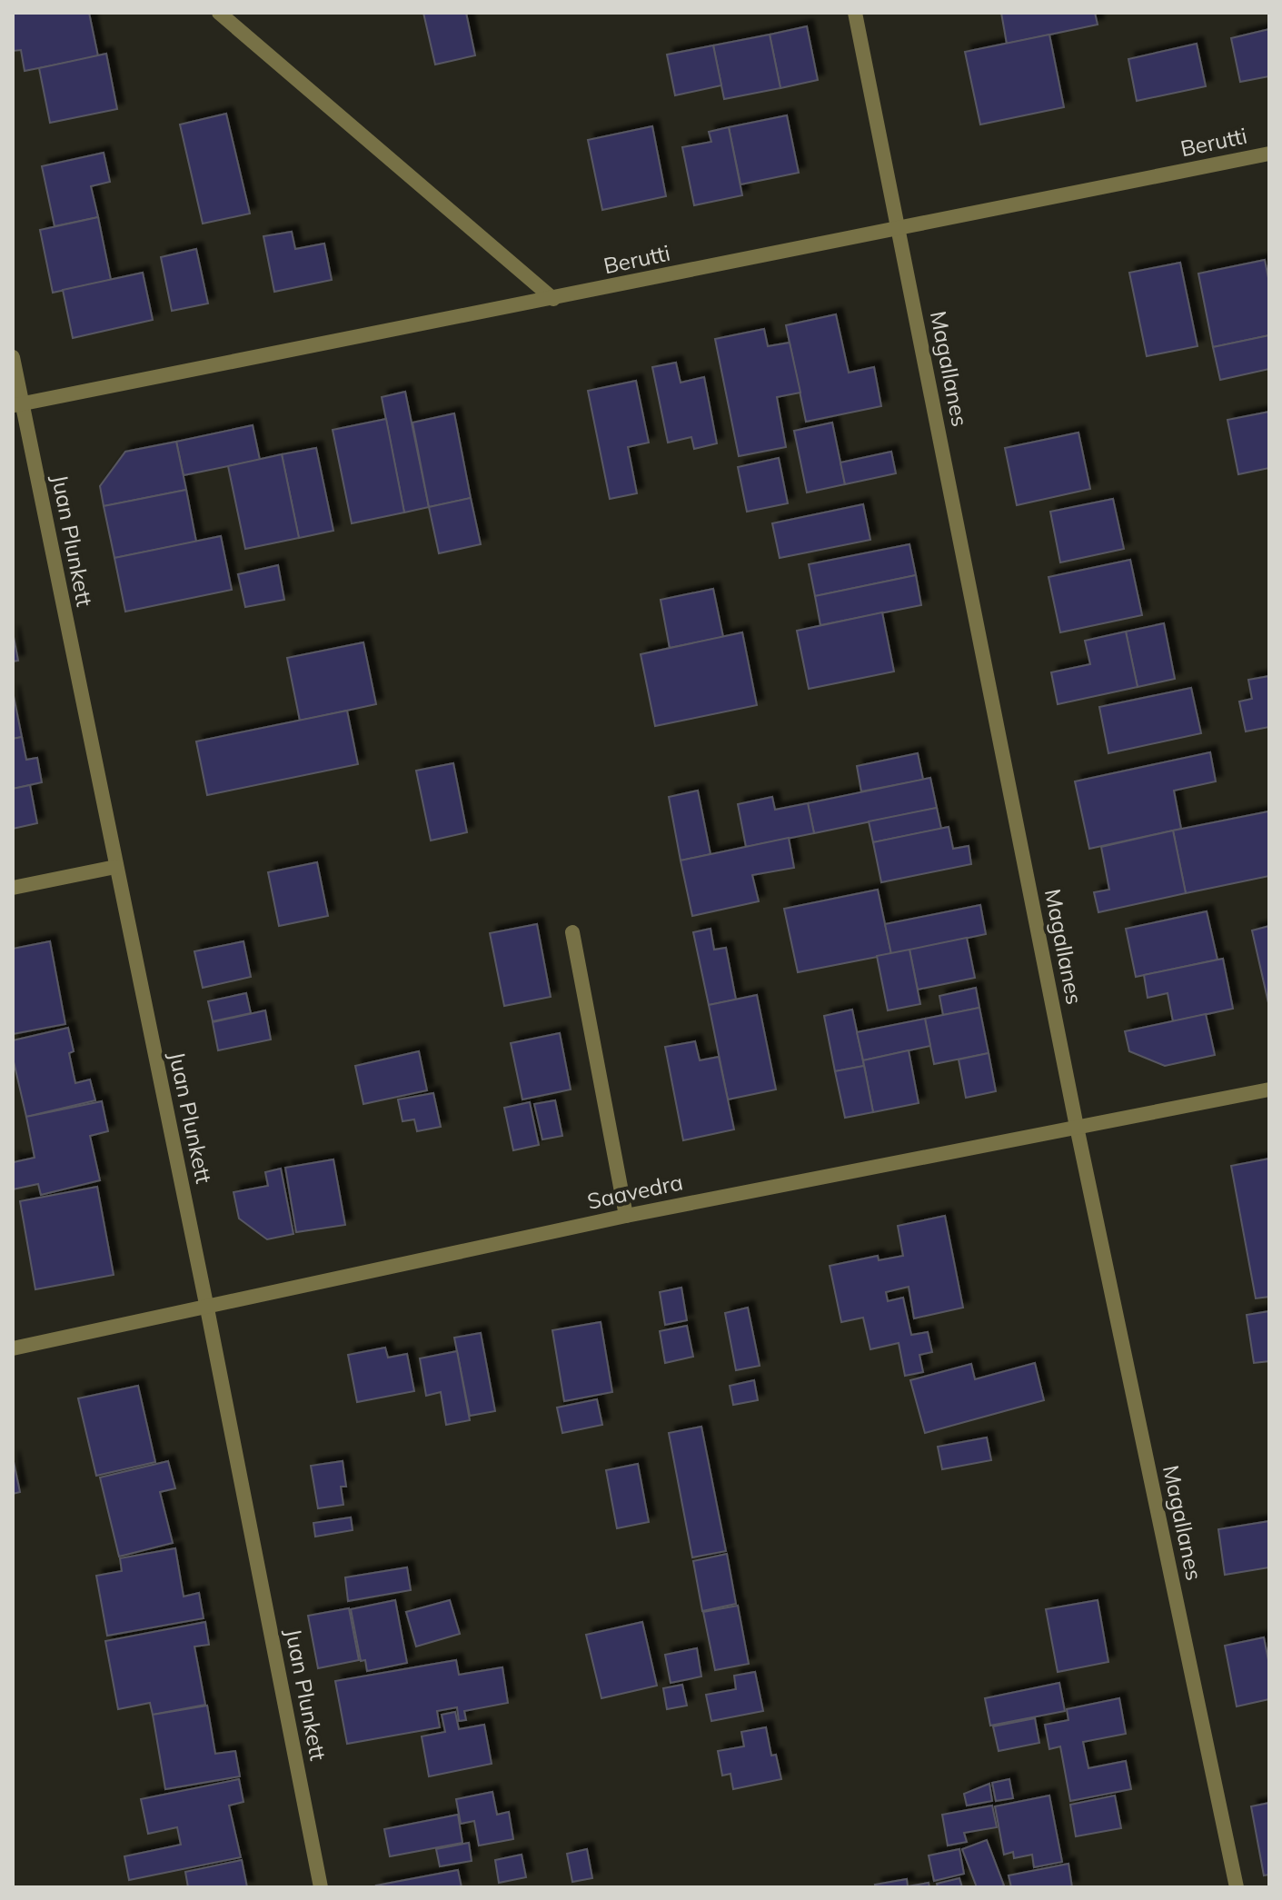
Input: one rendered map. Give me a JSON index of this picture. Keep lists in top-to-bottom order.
{
  "streets": {
    "street": [
      "Berutti",
      "Magallanes",
      "Juan Plunkett",
      "Saavedra"
    ]
  },
  "crossings": [
    ["Berutti", "Magallanes"],
    ["Berutti", "Juan Plunkett"],
    ["Magallanes", "Saavedra"],
    ["Juan Plunkett", "Saavedra"]
  ]
}
